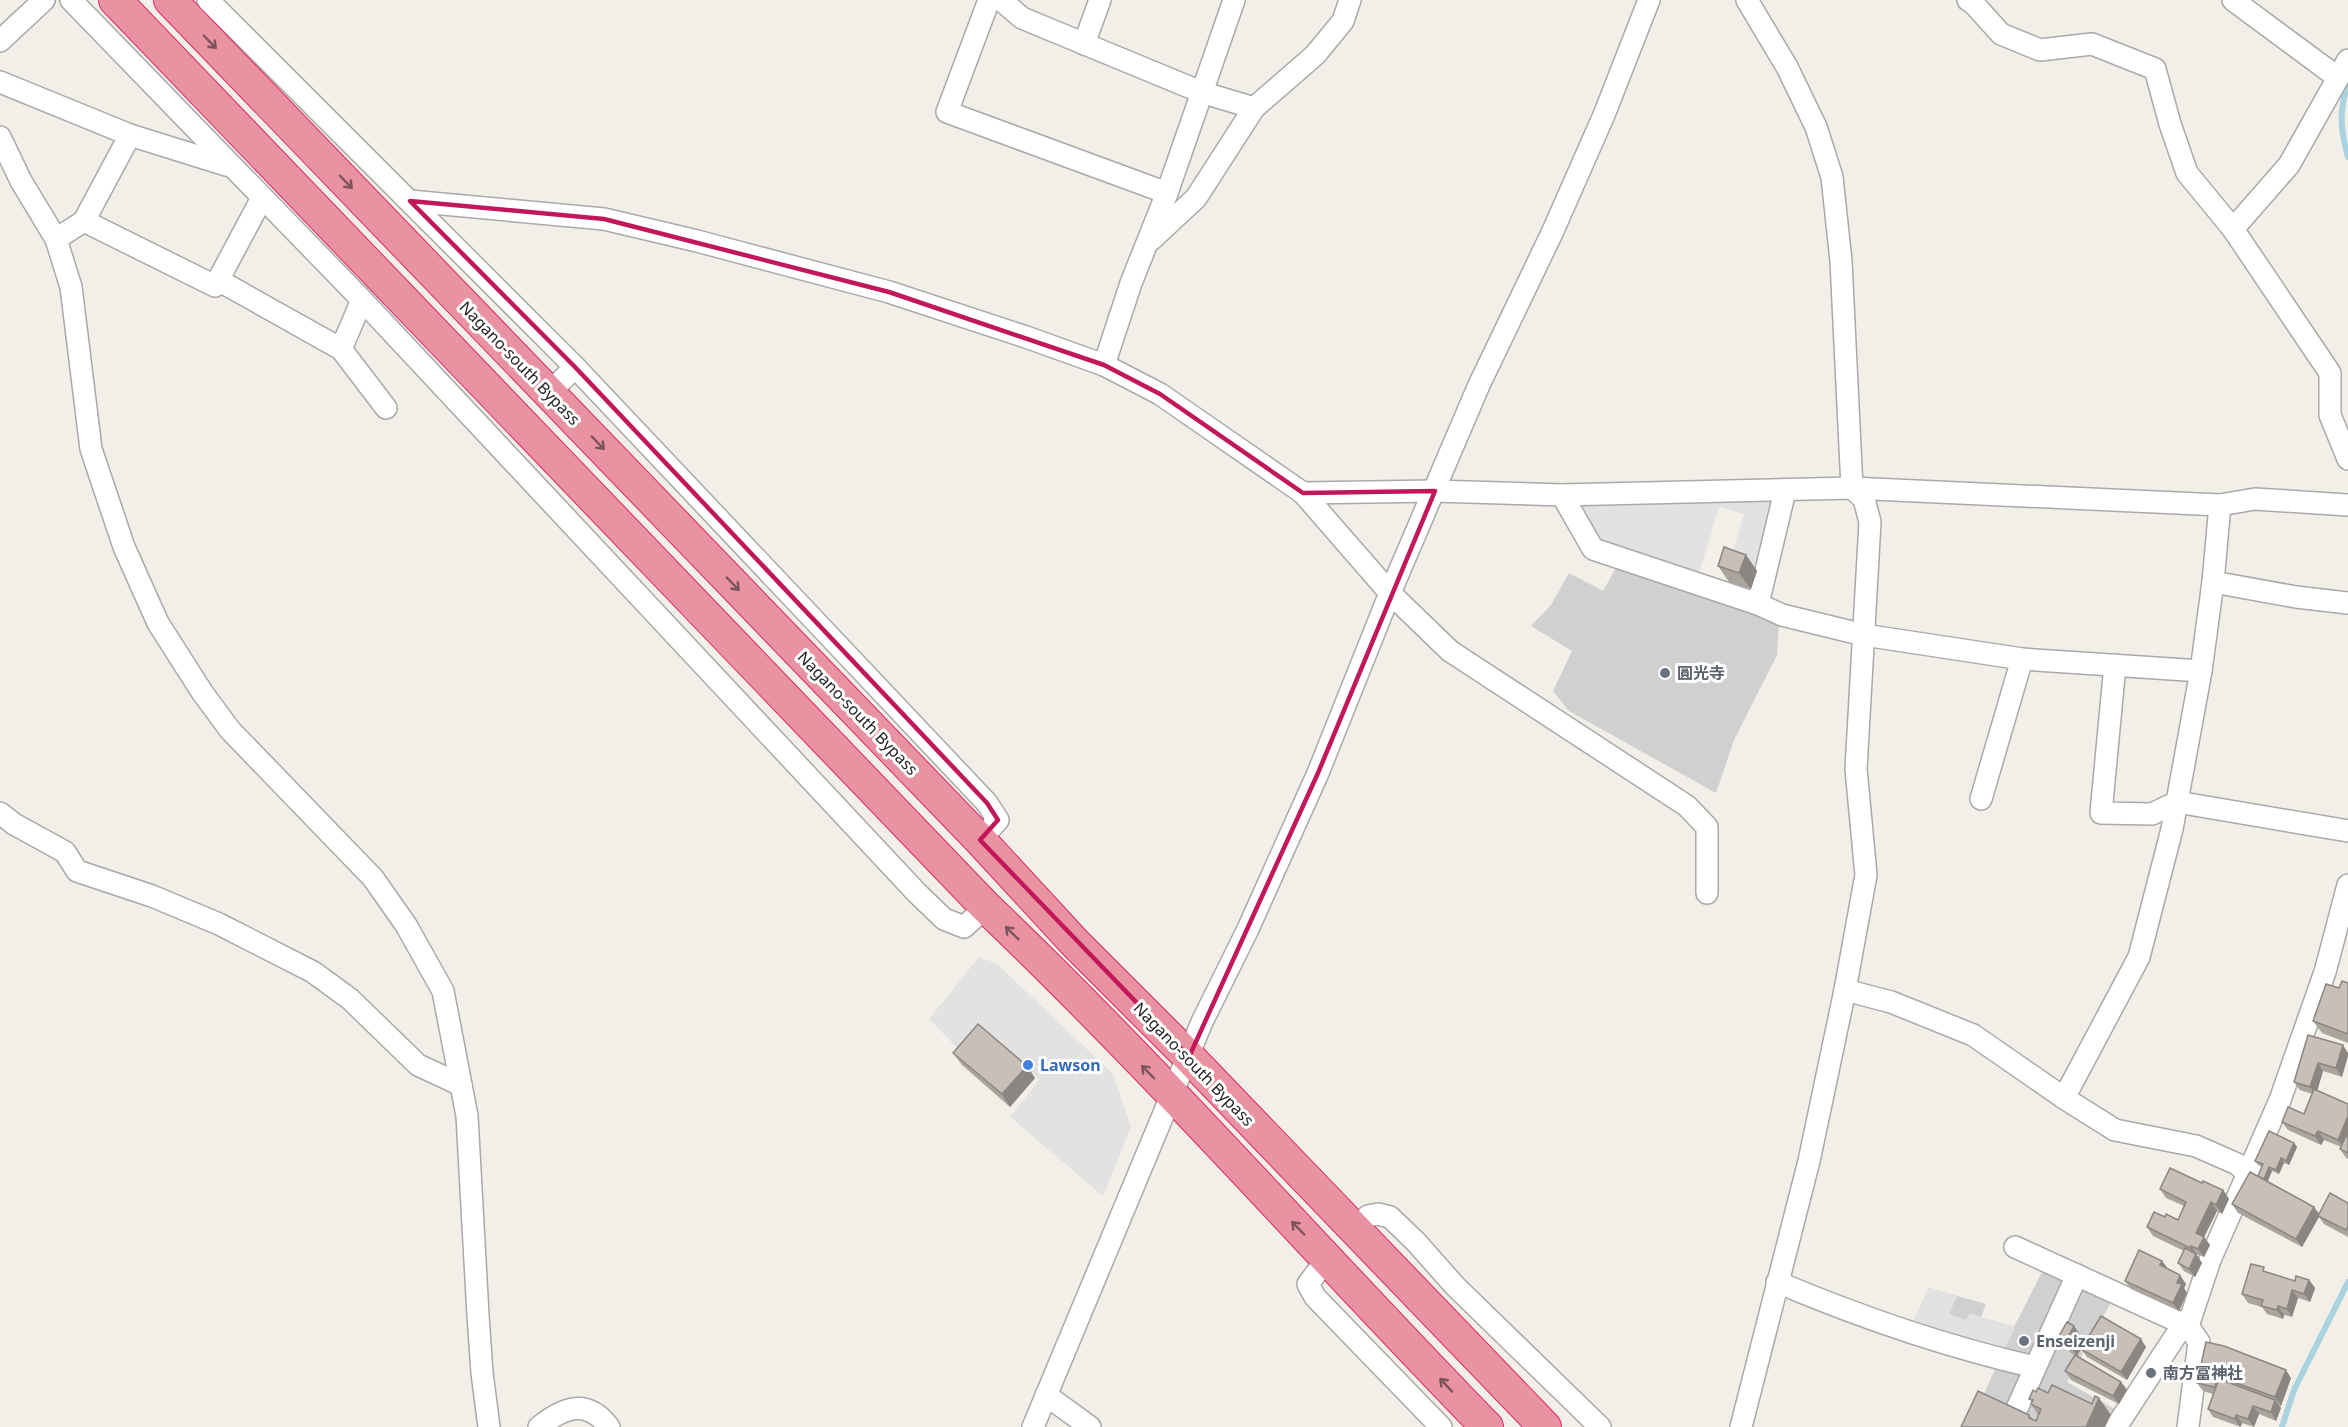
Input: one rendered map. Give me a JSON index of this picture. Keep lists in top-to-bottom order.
{
  "streets": {
    "highway": ["Nagano-south Bypass"]
  },
  "places": [
    "圓光寺",
    "Lawson",
    "Enseizenji",
    "南方冨神社"
  ]
}
